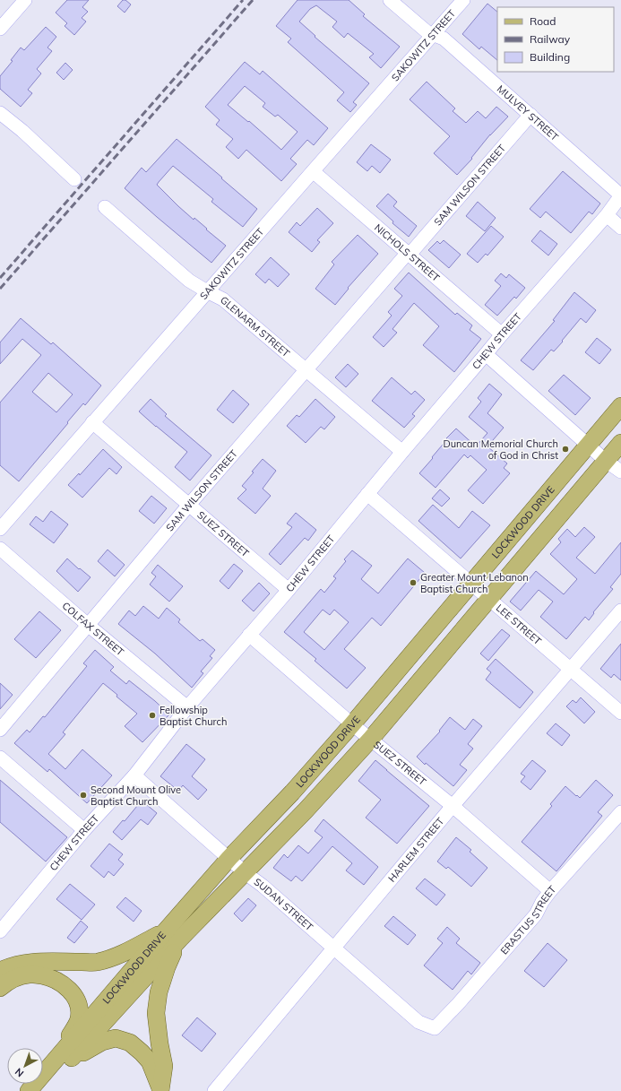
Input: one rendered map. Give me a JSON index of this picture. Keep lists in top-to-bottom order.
{
  "streets": {
    "main road": ["LOCKWOOD DRIVE"],
    "street": [
      "SAKOWITZ STREET",
      "MULVEY STREET",
      "SAM WILSON STREET",
      "NICHOLS STREET",
      "GLENARM STREET",
      "CHEW STREET",
      "SUEZ STREET",
      "LEE STREET",
      "COLFAX STREET",
      "HARLEM STREET",
      "SUDAN STREET",
      "ERASTUS STREET"
    ]
  },
  "crossings": [
    ["SAKOWITZ STREET", "MULVEY STREET"],
    ["SAKOWITZ STREET", "NICHOLS STREET"],
    ["SAKOWITZ STREET", "GLENARM STREET"],
    ["SAKOWITZ STREET", "SUEZ STREET"],
    ["MULVEY STREET", "SAM WILSON STREET"],
    ["MULVEY STREET", "CHEW STREET"],
    ["SAM WILSON STREET", "NICHOLS STREET"],
    ["SAM WILSON STREET", "GLENARM STREET"],
    ["SAM WILSON STREET", "SUEZ STREET"],
    ["SAM WILSON STREET", "COLFAX STREET"],
    ["NICHOLS STREET", "CHEW STREET"],
    ["GLENARM STREET", "CHEW STREET"],
    ["CHEW STREET", "SUEZ STREET"],
    ["CHEW STREET", "LEE STREET"],
    ["CHEW STREET", "COLFAX STREET"],
    ["CHEW STREET", "SUDAN STREET"],
    ["LOCKWOOD DRIVE", "SUEZ STREET"],
    ["LOCKWOOD DRIVE", "LEE STREET"],
    ["LOCKWOOD DRIVE", "SUDAN STREET"],
    ["SUEZ STREET", "HARLEM STREET"],
    ["SUEZ STREET", "ERASTUS STREET"],
    ["LEE STREET", "HARLEM STREET"],
    ["HARLEM STREET", "SUDAN STREET"],
    ["SUDAN STREET", "ERASTUS STREET"]
  ],
  "places": [
    "Duncan Memorial Church of God in Christ",
    "Greater Mount Lebanon Baptist Church",
    "Fellowship Baptist Church",
    "Second Mount Olive Baptist Church"
  ],
  "legend": ["Road", "Railway", "Building"],
  "north": "bottom left"
}
